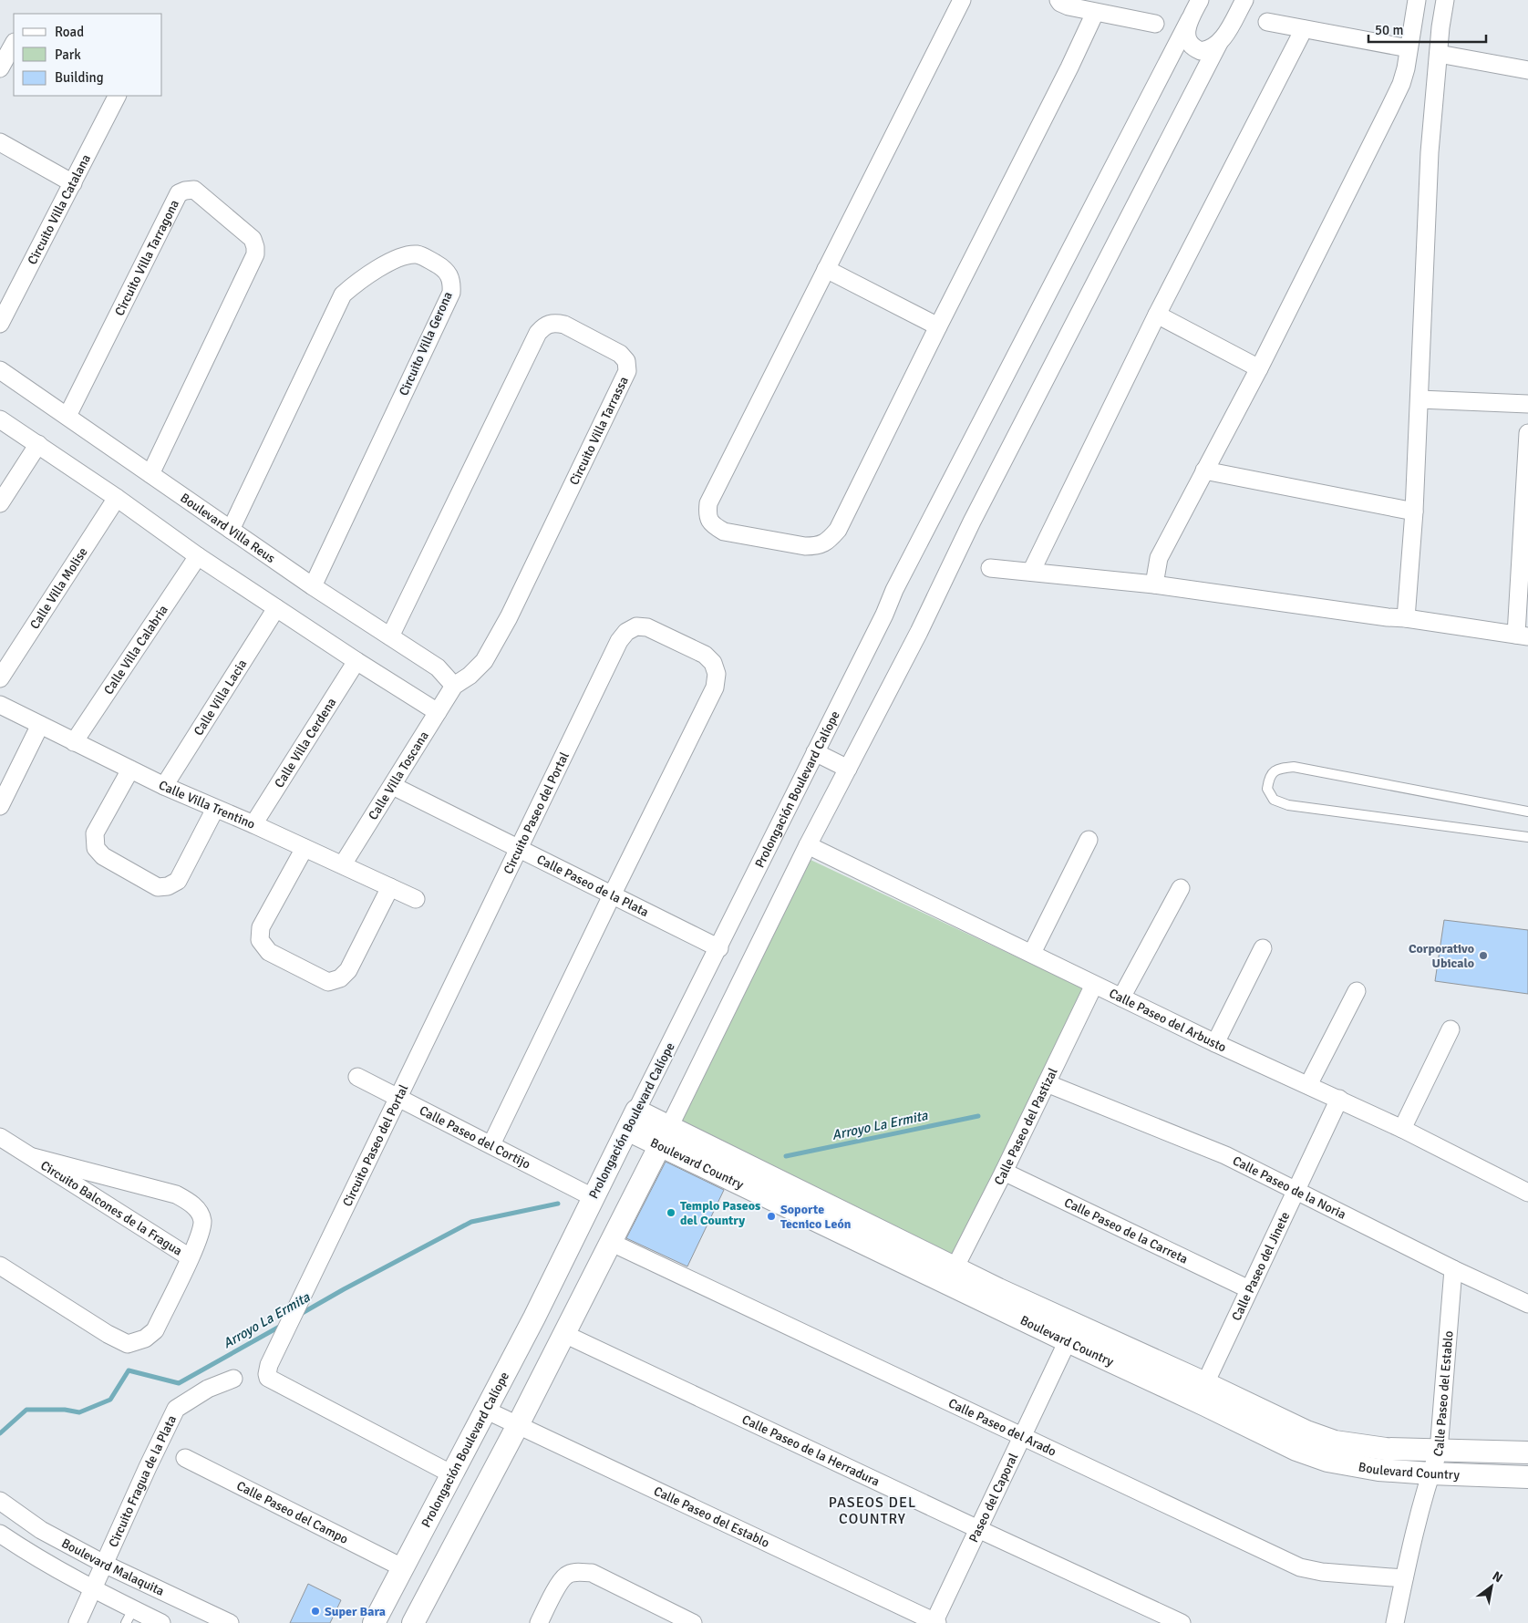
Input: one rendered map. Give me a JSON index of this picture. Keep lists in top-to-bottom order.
{
  "streets": {
    "street": [
      "Circuito Villa Catalana",
      "Circuito Villa Tarragona",
      "Circuito Villa Gerona",
      "Circuito Villa Tarrassa",
      "Boulevard Villa Reus",
      "Calle Villa Molise",
      "Calle Villa Calabria",
      "Calle Villa Lacia",
      "Calle Villa Cerdena",
      "Calle Villa Toscana",
      "Prolongación Boulevard Calíope",
      "Calle Villa Trentino",
      "Circuito Paseo del Portal",
      "Calle Paseo de la Plata",
      "Calle Paseo del Arbusto",
      "Calle Paseo del Pastizal",
      "Calle Paseo del Cortijo",
      "Boulevard Country",
      "Calle Paseo de la Noria",
      "Circuito Balcones de la Fragua",
      "Calle Paseo de la Carreta",
      "Calle Paseo del Jinete",
      "Calle Paseo del Establo",
      "Calle Paseo del Arado",
      "Calle Paseo de la Herradura",
      "Circuito Fragua de la Plata",
      "Paseo del Caporal",
      "Calle Paseo del Campo",
      "Boulevard Malaquita"
    ]
  },
  "crossings": [
    ["Circuito Villa Tarragona", "Boulevard Villa Reus"],
    ["Circuito Villa Gerona", "Boulevard Villa Reus"],
    ["Circuito Villa Tarrassa", "Boulevard Villa Reus"],
    ["Circuito Villa Tarrassa", "Calle Villa Toscana"],
    ["Boulevard Villa Reus", "Calle Villa Toscana"],
    ["Calle Villa Calabria", "Calle Villa Trentino"],
    ["Calle Villa Lacia", "Calle Villa Trentino"],
    ["Calle Villa Cerdena", "Calle Villa Trentino"],
    ["Calle Villa Toscana", "Calle Villa Trentino"],
    ["Calle Villa Toscana", "Calle Paseo de la Plata"],
    ["Prolongación Boulevard Calíope", "Circuito Paseo del Portal"],
    ["Prolongación Boulevard Calíope", "Calle Paseo de la Plata"],
    ["Prolongación Boulevard Calíope", "Calle Paseo del Cortijo"],
    ["Prolongación Boulevard Calíope", "Boulevard Country"],
    ["Prolongación Boulevard Calíope", "Calle Paseo del Establo"],
    ["Prolongación Boulevard Calíope", "Calle Paseo del Campo"],
    ["Circuito Paseo del Portal", "Calle Paseo de la Plata"],
    ["Circuito Paseo del Portal", "Calle Paseo del Cortijo"],
    ["Calle Paseo del Arbusto", "Calle Paseo del Pastizal"],
    ["Calle Paseo del Arbusto", "Calle Paseo del Jinete"],
    ["Calle Paseo del Pastizal", "Boulevard Country"],
    ["Calle Paseo del Pastizal", "Calle Paseo de la Noria"],
    ["Calle Paseo del Pastizal", "Calle Paseo de la Carreta"],
    ["Boulevard Country", "Calle Paseo del Jinete"],
    ["Boulevard Country", "Calle Paseo del Establo"],
    ["Boulevard Country", "Paseo del Caporal"],
    ["Calle Paseo de la Noria", "Calle Paseo del Jinete"],
    ["Calle Paseo de la Noria", "Calle Paseo del Establo"],
    ["Calle Paseo de la Carreta", "Calle Paseo del Jinete"],
    ["Calle Paseo del Establo", "Calle Paseo del Arado"],
    ["Calle Paseo del Establo", "Paseo del Caporal"],
    ["Calle Paseo del Arado", "Paseo del Caporal"],
    ["Calle Paseo de la Herradura", "Paseo del Caporal"],
    ["Circuito Fragua de la Plata", "Boulevard Malaquita"]
  ],
  "districts": ["PASEOS DEL COUNTRY"],
  "water": ["Arroyo La Ermita"],
  "places": [
    "Corporativo Ubicalo",
    "Templo Paseos del Country",
    "Soporte Tecnico León",
    "Super Bara"
  ],
  "legend": ["Road", "Park", "Building"],
  "scale_bar": "50 m",
  "north": "top right"
}
